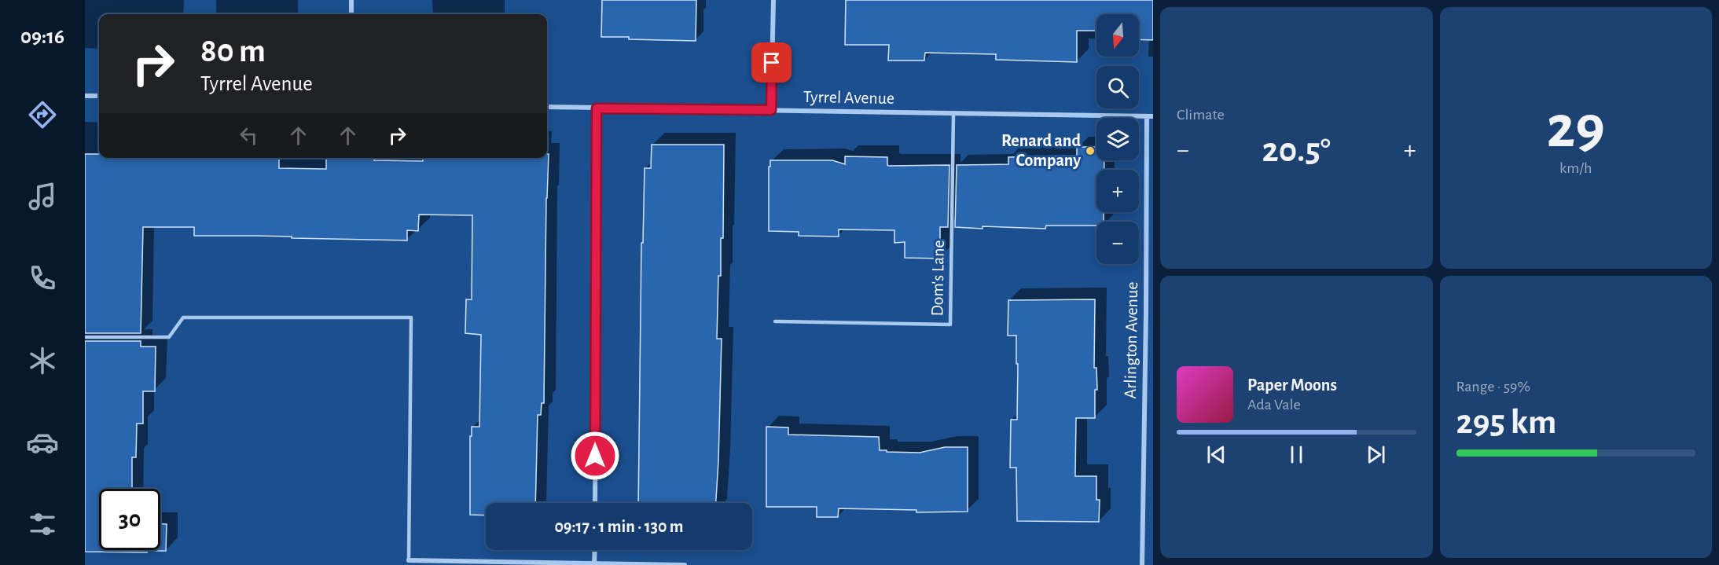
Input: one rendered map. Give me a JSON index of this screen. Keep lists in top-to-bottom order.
{
  "streets": {
    "street": ["Tyrrel Avenue", "Arlington Avenue"],
    "lane": ["Dom's Lane"]
  },
  "crossings": [
    ["Tyrrel Avenue", "Dom's Lane"],
    ["Tyrrel Avenue", "Arlington Avenue"]
  ],
  "places": ["Renard and Company"],
  "north": "bottom",
  "page": {
    "tabs": "09:16",
    "tile": [
      "Climate",
      ["29", "km/h"],
      ["Range · 59%", "295 km"]
    ],
    "map_buttons": ["+", "−"],
    "turn": ["80 m", "Tyrrel Avenue"],
    "heat": ["−", "20.5°", "+"],
    "song": ["Paper Moons", "Ada Vale"],
    "limit": "30",
    "trip": "09:17 · 1 min · 130 m"
  }
}
